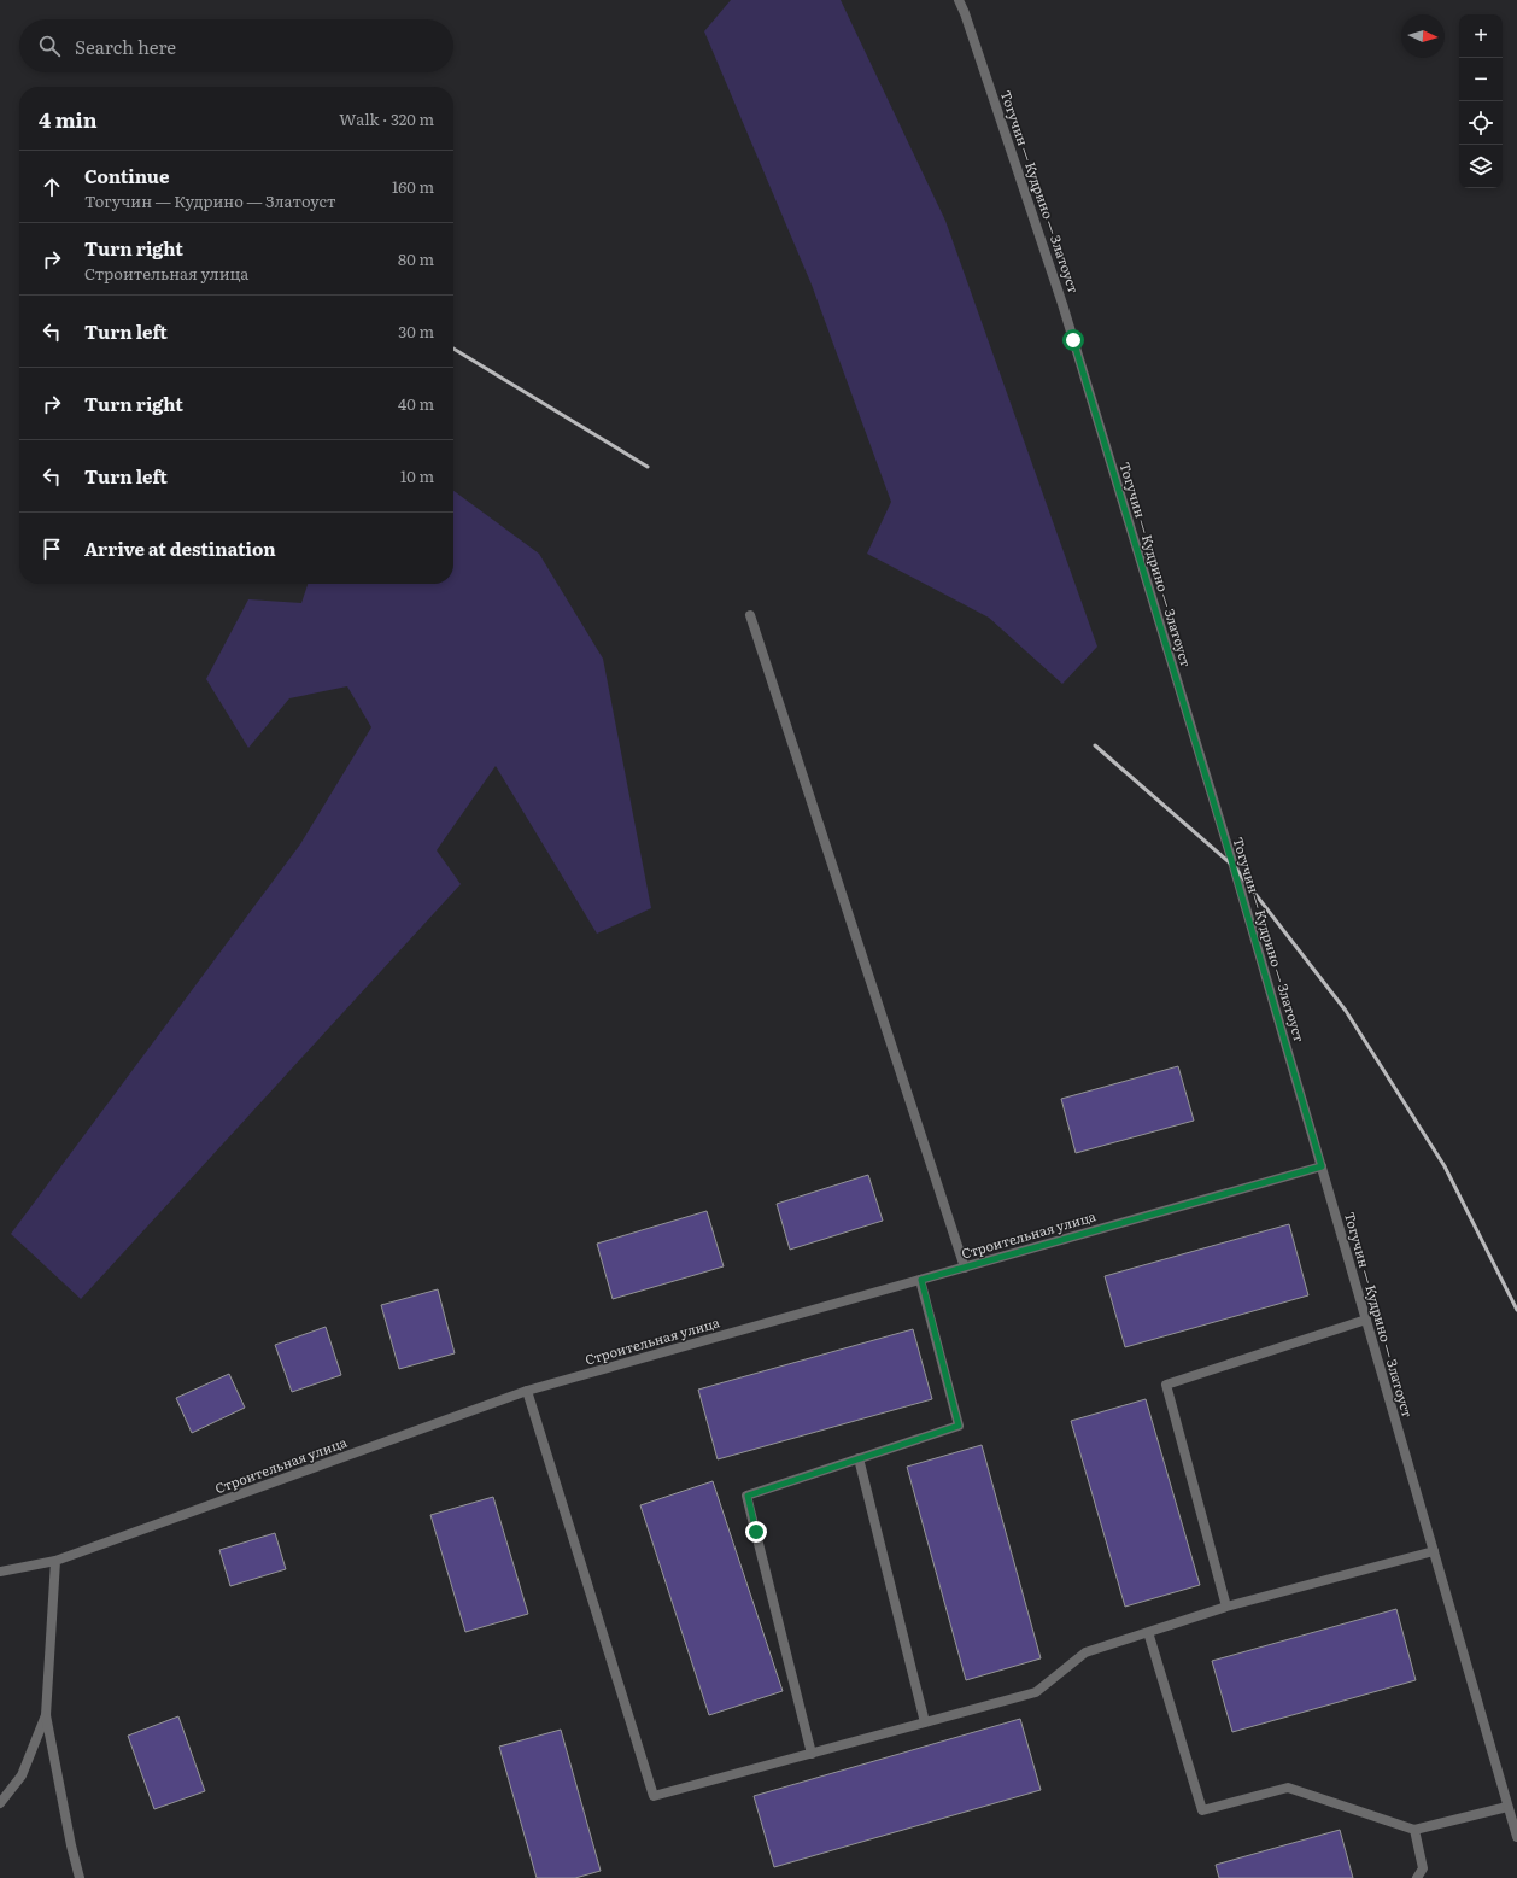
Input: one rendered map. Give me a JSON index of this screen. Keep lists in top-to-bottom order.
{
  "streets": {
    "street": ["Тогучин — Кудрино — Златоуст", "Строительная улица"]
  },
  "crossings": [
    ["Тогучин — Кудрино — Златоуст", "Строительная улица"]
  ],
  "north": "right",
  "page": {
    "map_buttons": ["+", "−"],
    "search": "Search here",
    "heading": ["4 min", "Walk · 320 m"],
    "list": [
      ["Continue", "Тогучин — Кудрино — Златоуст", "160 m"],
      ["Turn right", "Строительная улица", "80 m"],
      ["Turn left", "30 m"],
      ["Turn right", "40 m"],
      ["Turn left", "10 m"],
      "Arrive at destination"
    ]
  }
}
